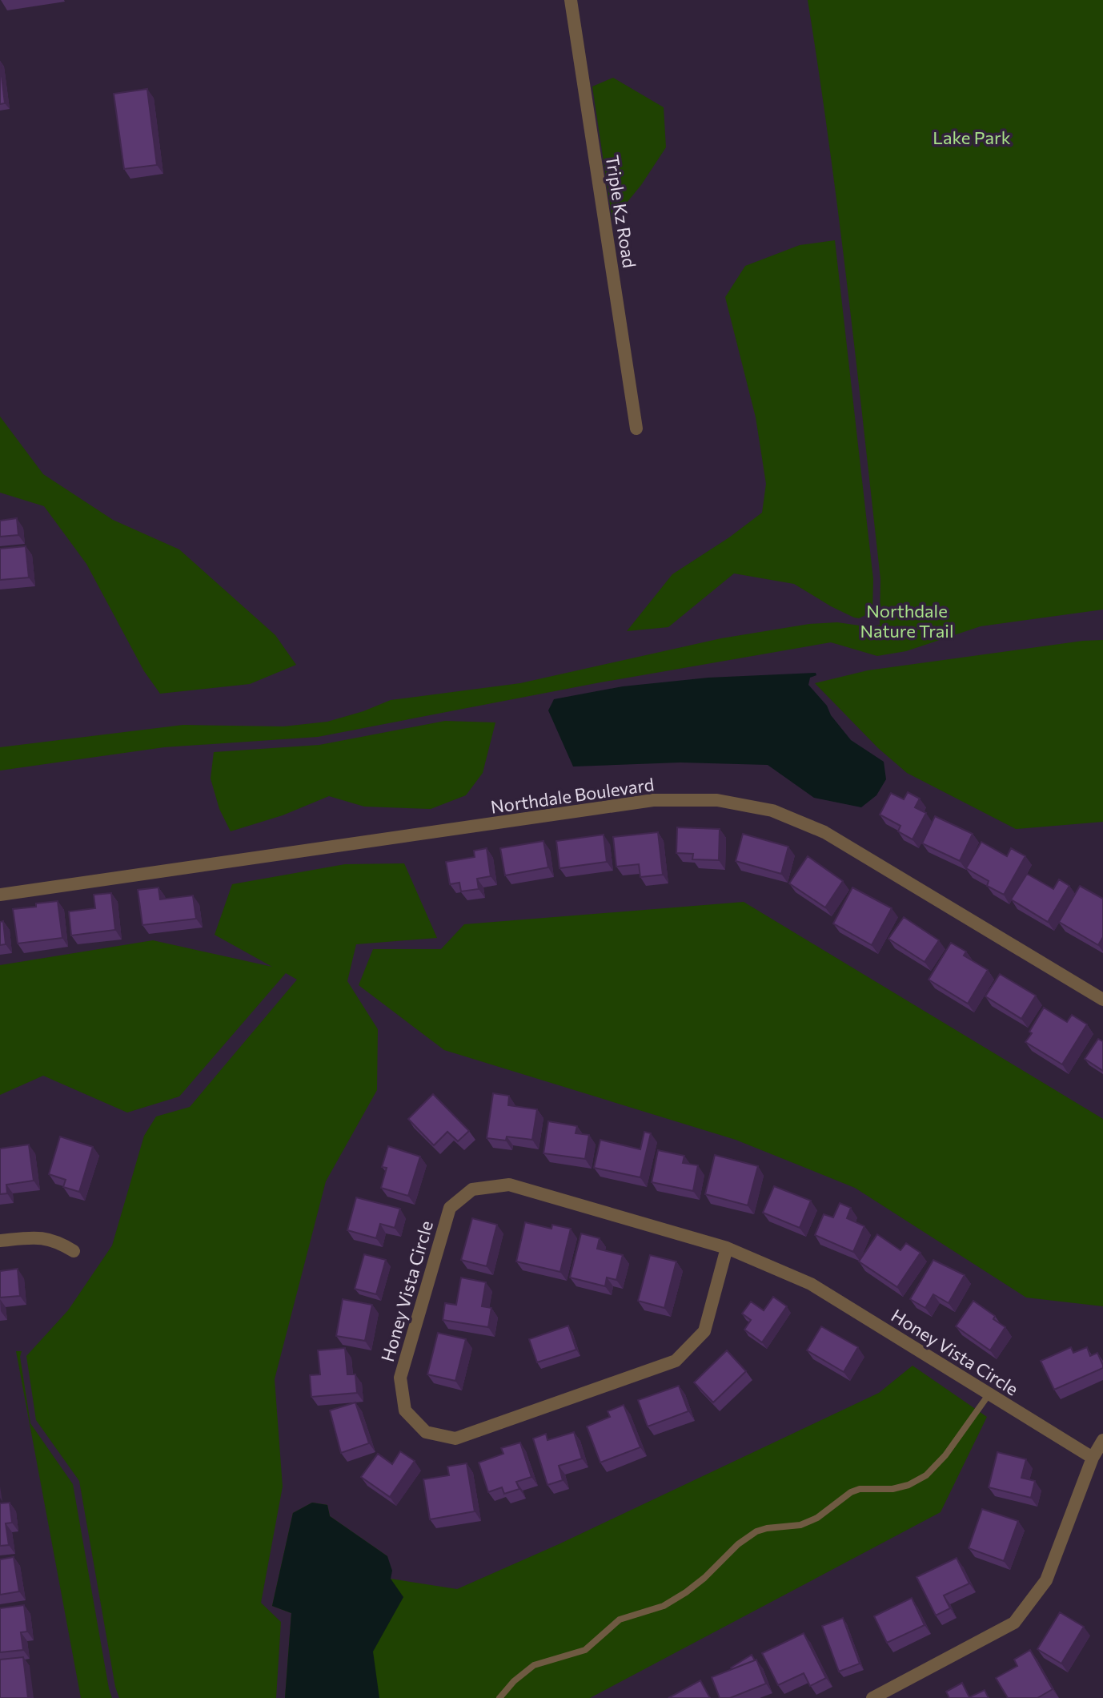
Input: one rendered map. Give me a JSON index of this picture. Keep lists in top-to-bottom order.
{
  "streets": {
    "street": ["Triple Kz Road", "Northdale Boulevard", "Honey Vista Circle"]
  },
  "parks": ["Lake Park", "Northdale Nature Trail"]
}
